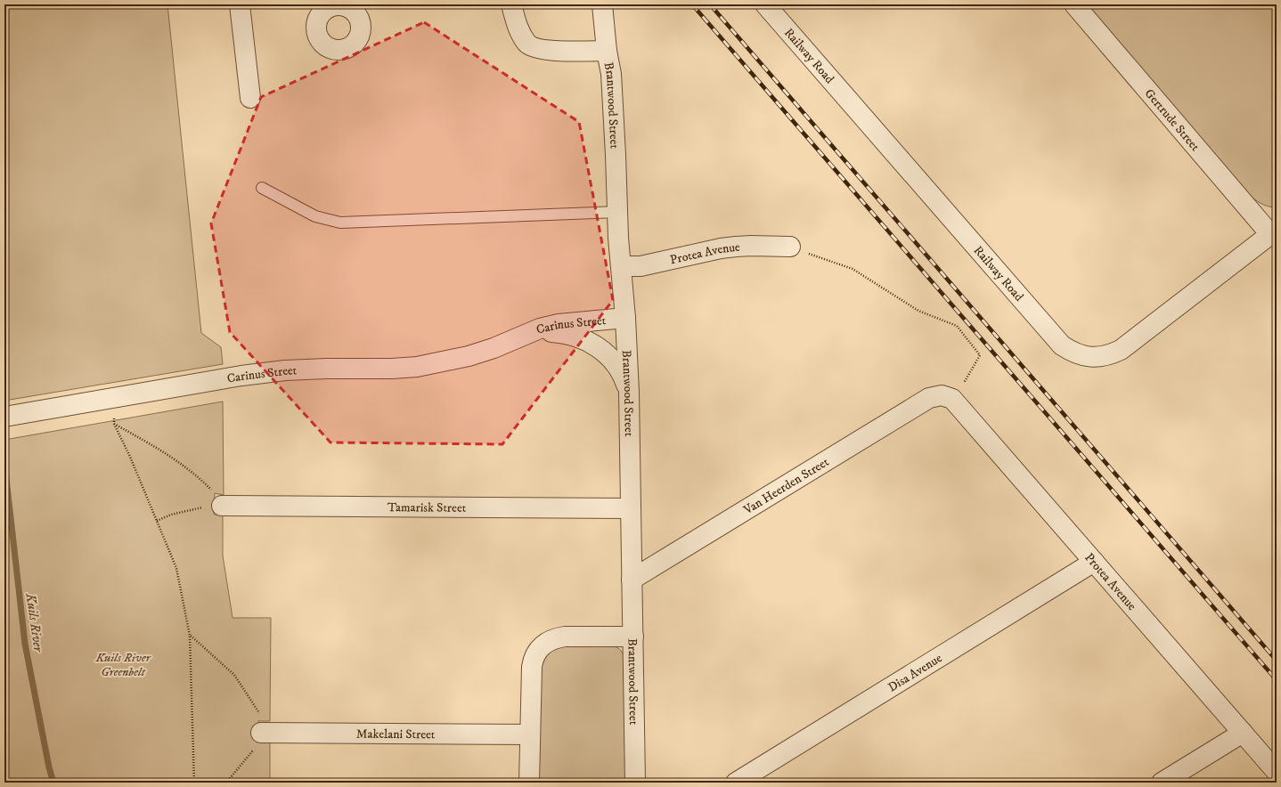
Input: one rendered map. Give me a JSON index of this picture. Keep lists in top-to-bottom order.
{
  "streets": {
    "street": [
      "Railway Road",
      "Brantwood Street",
      "Gertrude Street",
      "Protea Avenue",
      "Carinus Street",
      "Van Heerden Street",
      "Tamarisk Street",
      "Disa Avenue",
      "Makelani Street"
    ]
  },
  "crossings": [
    ["Railway Road", "Gertrude Street"],
    ["Brantwood Street", "Protea Avenue"],
    ["Brantwood Street", "Carinus Street"],
    ["Brantwood Street", "Van Heerden Street"],
    ["Brantwood Street", "Tamarisk Street"],
    ["Protea Avenue", "Van Heerden Street"],
    ["Protea Avenue", "Disa Avenue"]
  ],
  "water": ["Kuils River"],
  "parks": ["Kuils River Greenbelt"]
}
